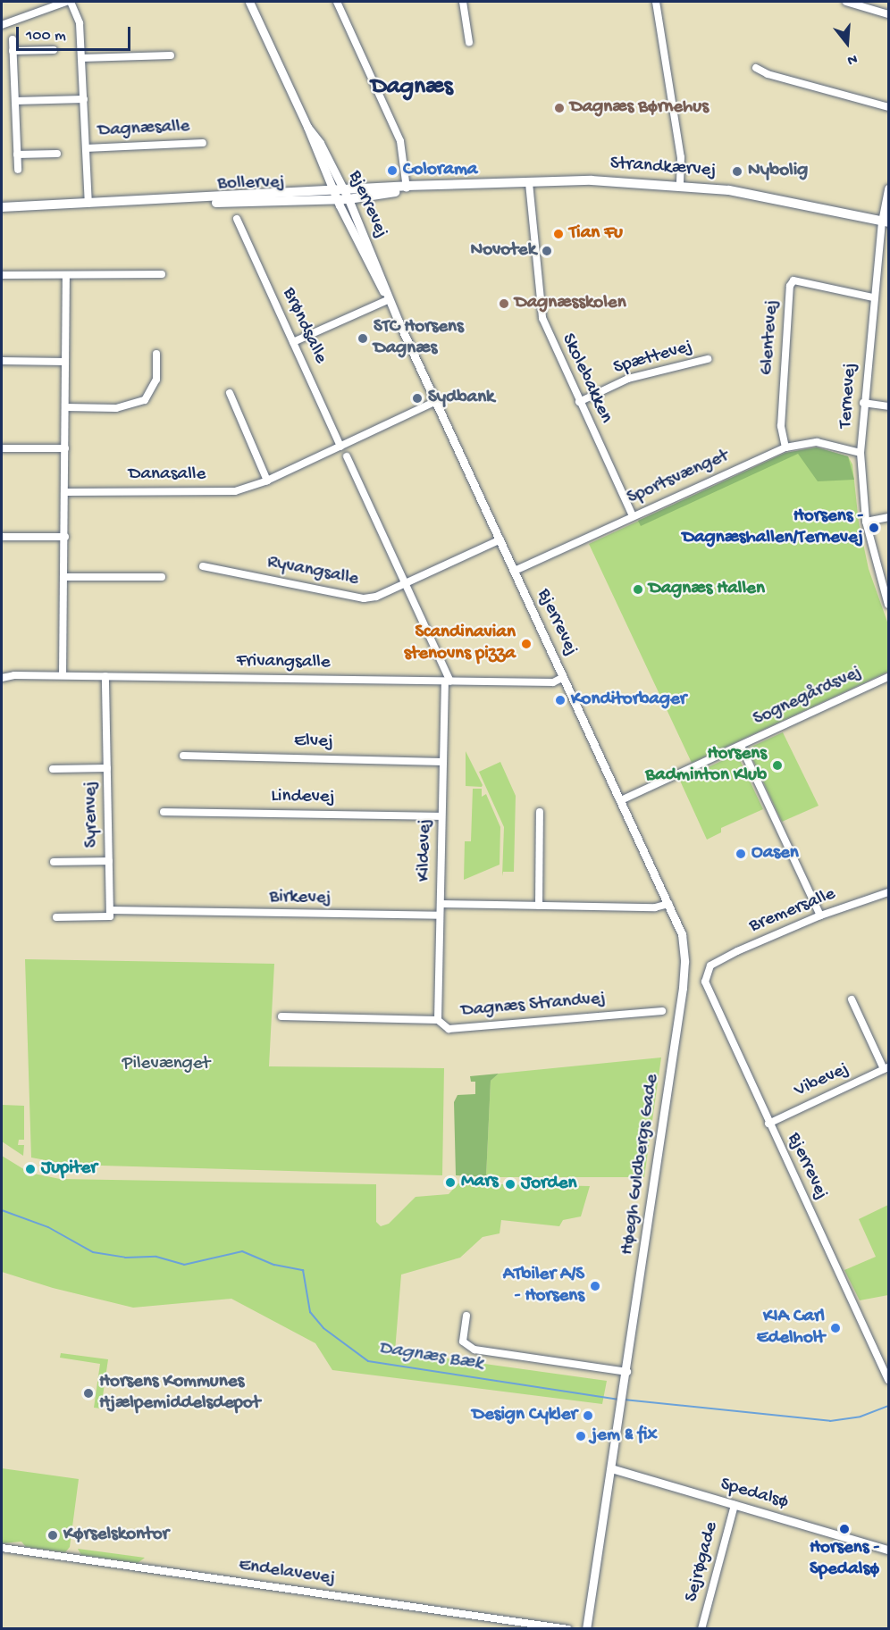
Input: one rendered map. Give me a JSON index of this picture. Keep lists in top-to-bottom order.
{
  "streets": {
    "main road": ["Strandkærvej", "Bollervej"],
    "street": [
      "Dagnæsalle",
      "Bjerrevej",
      "Brøndsalle",
      "Glentevej",
      "Spættevej",
      "Skolebakken",
      "Ternevej",
      "Danasalle",
      "Sportsvænget",
      "Ryvangsalle",
      "Frivangsalle",
      "Sognegårdsvej",
      "Elvej",
      "Lindevej",
      "Syrenvej",
      "Kildevej",
      "Birkevej",
      "Bremersalle",
      "Dagnæs Strandvej",
      "Vibevej",
      "Høegh Guldbergs Gade",
      "Spedalsø",
      "Sejrøgade",
      "Endelavevej"
    ]
  },
  "crossings": [
    ["Dagnæsalle", "Bollervej"],
    ["Strandkærvej", "Bollervej"],
    ["Strandkærvej", "Bjerrevej"],
    ["Strandkærvej", "Skolebakken"],
    ["Strandkærvej", "Ternevej"],
    ["Bollervej", "Bjerrevej"],
    ["Bjerrevej", "Danasalle"],
    ["Bjerrevej", "Sportsvænget"],
    ["Bjerrevej", "Ryvangsalle"],
    ["Bjerrevej", "Frivangsalle"],
    ["Bjerrevej", "Sognegårdsvej"],
    ["Bjerrevej", "Bremersalle"],
    ["Bjerrevej", "Vibevej"],
    ["Bjerrevej", "Høegh Guldbergs Gade"],
    ["Brøndsalle", "Danasalle"],
    ["Glentevej", "Ternevej"],
    ["Glentevej", "Sportsvænget"],
    ["Spættevej", "Skolebakken"],
    ["Skolebakken", "Sportsvænget"],
    ["Ternevej", "Sportsvænget"],
    ["Frivangsalle", "Syrenvej"],
    ["Frivangsalle", "Kildevej"],
    ["Sognegårdsvej", "Bremersalle"],
    ["Elvej", "Kildevej"],
    ["Lindevej", "Kildevej"],
    ["Syrenvej", "Birkevej"],
    ["Kildevej", "Birkevej"],
    ["Kildevej", "Dagnæs Strandvej"],
    ["Høegh Guldbergs Gade", "Spedalsø"],
    ["Spedalsø", "Sejrøgade"]
  ],
  "districts": ["Dagnæs"],
  "water": ["Dagnæs Bæk"],
  "parks": ["Pilevænget"],
  "places": [
    "Dagnæs Børnehus",
    "Colorama",
    "Nybolig",
    "Tian Fu",
    "Novotek",
    "Dagnæsskolen",
    "STC Horsens Dagnæs",
    "Sydbank",
    "Horsens - Dagnæshallen/Ternevej",
    "Dagnæs Hallen",
    "Scandinavian stenovns pizza",
    "Konditorbager",
    "Horsens Badminton Klub",
    "Oasen",
    "Jupiter",
    "Mars",
    "Jorden",
    "ATbiler A/S - Horsens",
    "KIA Carl Edelholt",
    "Horsens Kommunes Hjælpemiddelsdepot",
    "Design Cykler",
    "jem & fix",
    "Horsens - Spedalsø",
    "Kørselskontor"
  ],
  "scale_bar": "100 m",
  "north": "bottom"
}
